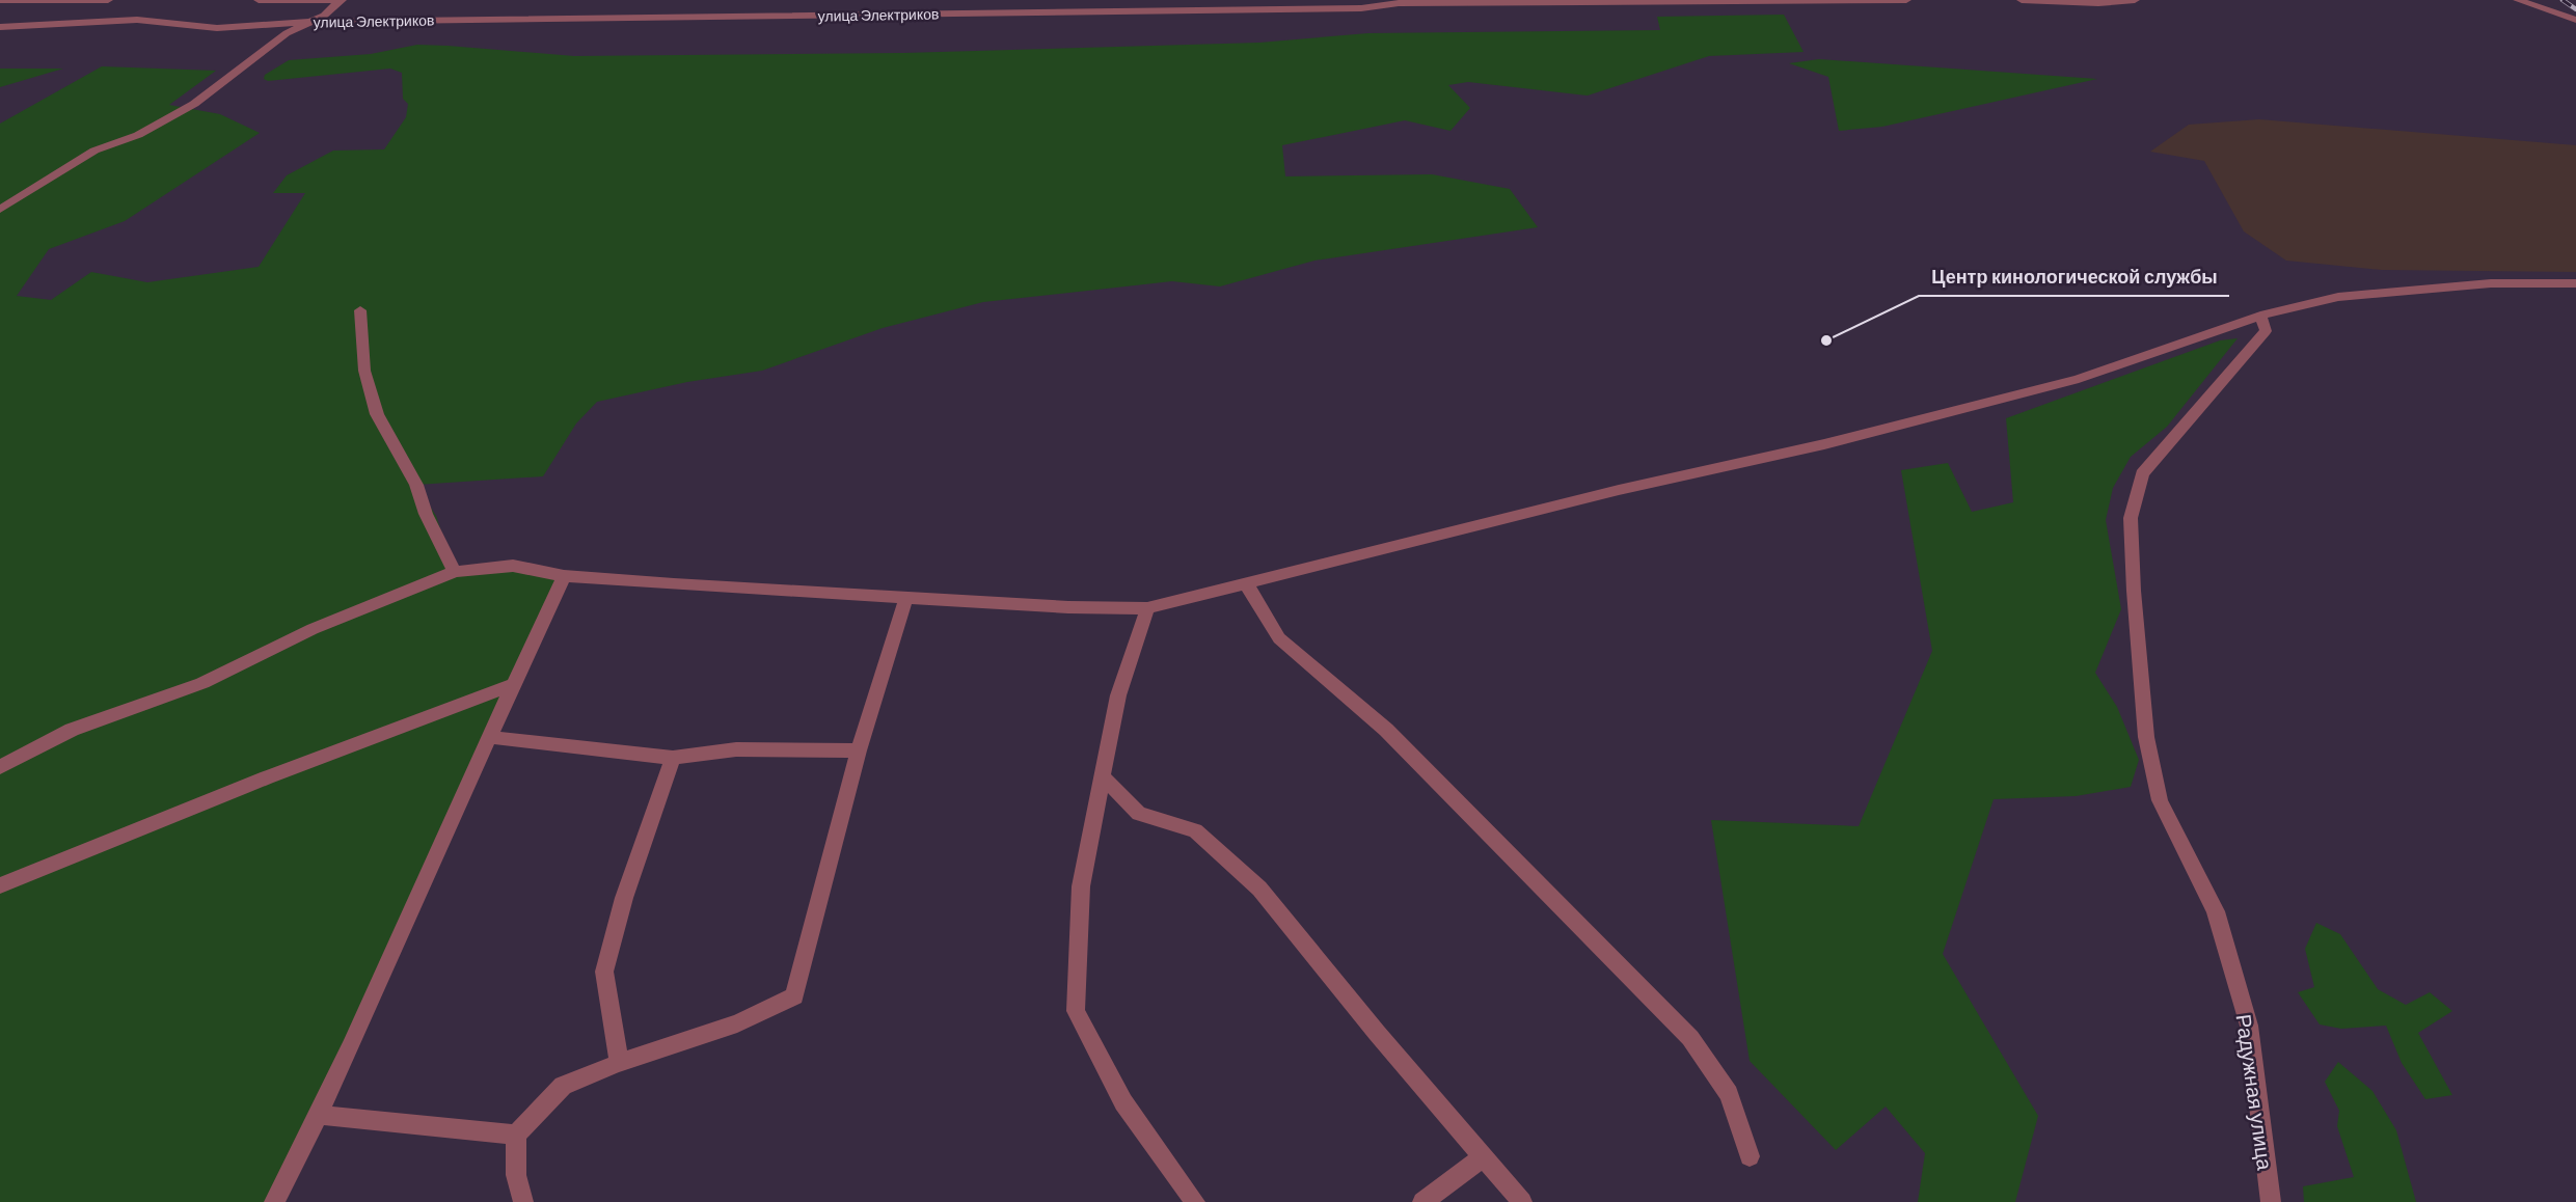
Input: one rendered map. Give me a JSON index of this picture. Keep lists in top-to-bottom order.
{
  "streets": {
    "street": ["улица Электриков", "Радужная улица"]
  },
  "places": ["Центр кинологической службы"]
}
